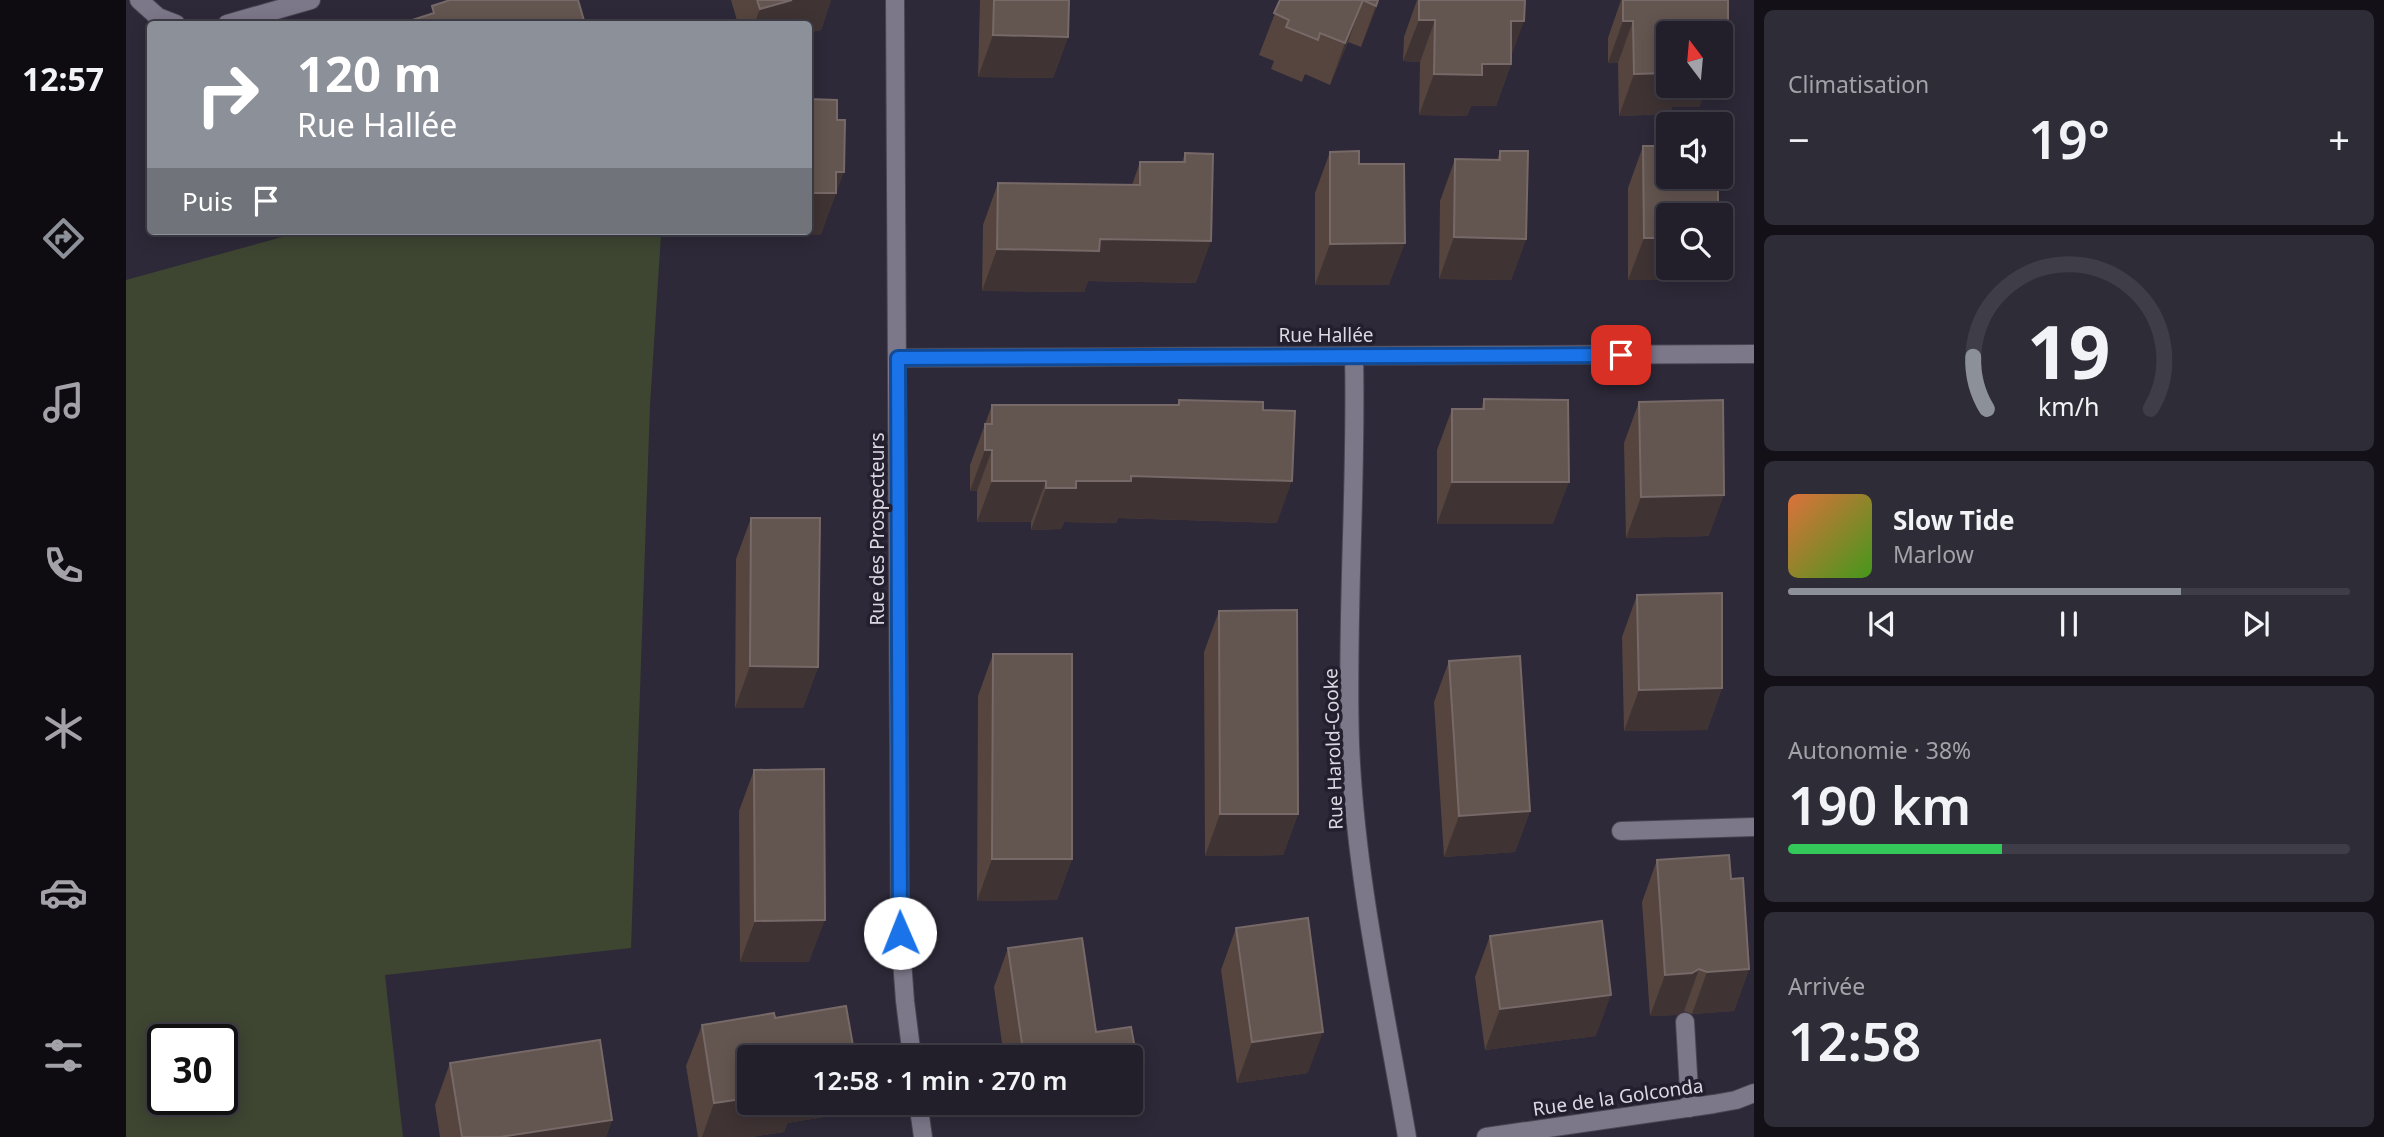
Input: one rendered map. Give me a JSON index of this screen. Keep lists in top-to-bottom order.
{
  "streets": {
    "street": [
      "Rue Hallée",
      "Rue des Prospecteurs",
      "Rue Harold-Cooke",
      "Rue de la Golconda"
    ]
  },
  "crossings": [
    ["Rue Hallée", "Rue des Prospecteurs"],
    ["Rue Hallée", "Rue Harold-Cooke"]
  ],
  "north": "top",
  "page": {
    "tabs": "12:57",
    "tile": [
      "Climatisation",
      ["Autonomie · 38%", "190 km"],
      ["Arrivée", "12:58"]
    ],
    "turn": ["120 m", "Rue Hallée"],
    "heat": ["−", "19°", "+"],
    "then": "Puis",
    "song": ["Slow Tide", "Marlow"],
    "limit": "30",
    "trip": "12:58 · 1 min · 270 m",
    "gauge": ["19", "km/h"]
  }
}
